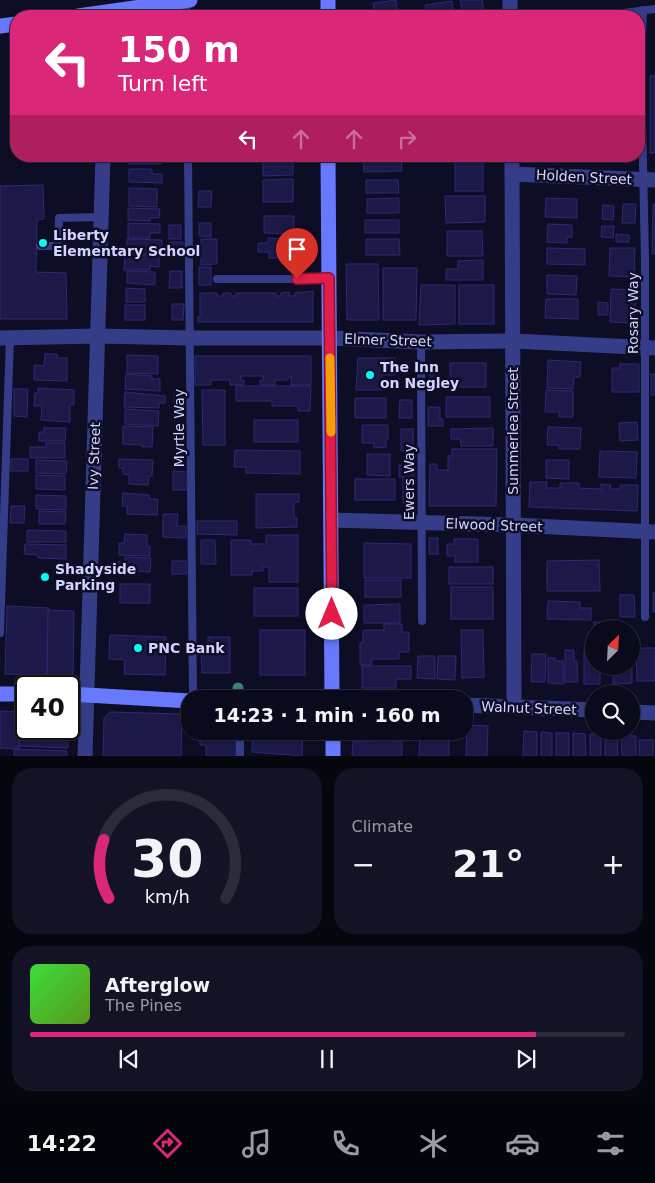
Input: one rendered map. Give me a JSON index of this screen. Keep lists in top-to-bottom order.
{
  "streets": {
    "street": [
      "Holden Street",
      "Elmer Street",
      "Summerlea Street",
      "Ivy Street",
      "Elwood Street",
      "Walnut Street"
    ],
    "lane": ["Rosary Way", "Myrtle Way", "Ewers Way"]
  },
  "crossings": [
    ["Holden Street", "Rosary Way"],
    ["Holden Street", "Summerlea Street"],
    ["Rosary Way", "Elmer Street"],
    ["Rosary Way", "Elwood Street"],
    ["Elmer Street", "Myrtle Way"],
    ["Elmer Street", "Summerlea Street"],
    ["Elmer Street", "Ivy Street"],
    ["Elmer Street", "Ewers Way"],
    ["Summerlea Street", "Elwood Street"],
    ["Summerlea Street", "Walnut Street"],
    ["Ewers Way", "Elwood Street"]
  ],
  "places": [
    "Liberty Elementary School",
    "The Inn on Negley",
    "Shadyside Parking",
    "PNC Bank"
  ],
  "north": "top right",
  "page": {
    "turn": ["150 m", "Turn left"],
    "limit": "40",
    "trip": "14:23 · 1 min · 160 m",
    "tile": "Climate",
    "heat": ["−", "21°", "+"],
    "song": ["Afterglow", "The Pines"],
    "tabs": "14:22",
    "gauge": ["30", "km/h"]
  }
}
